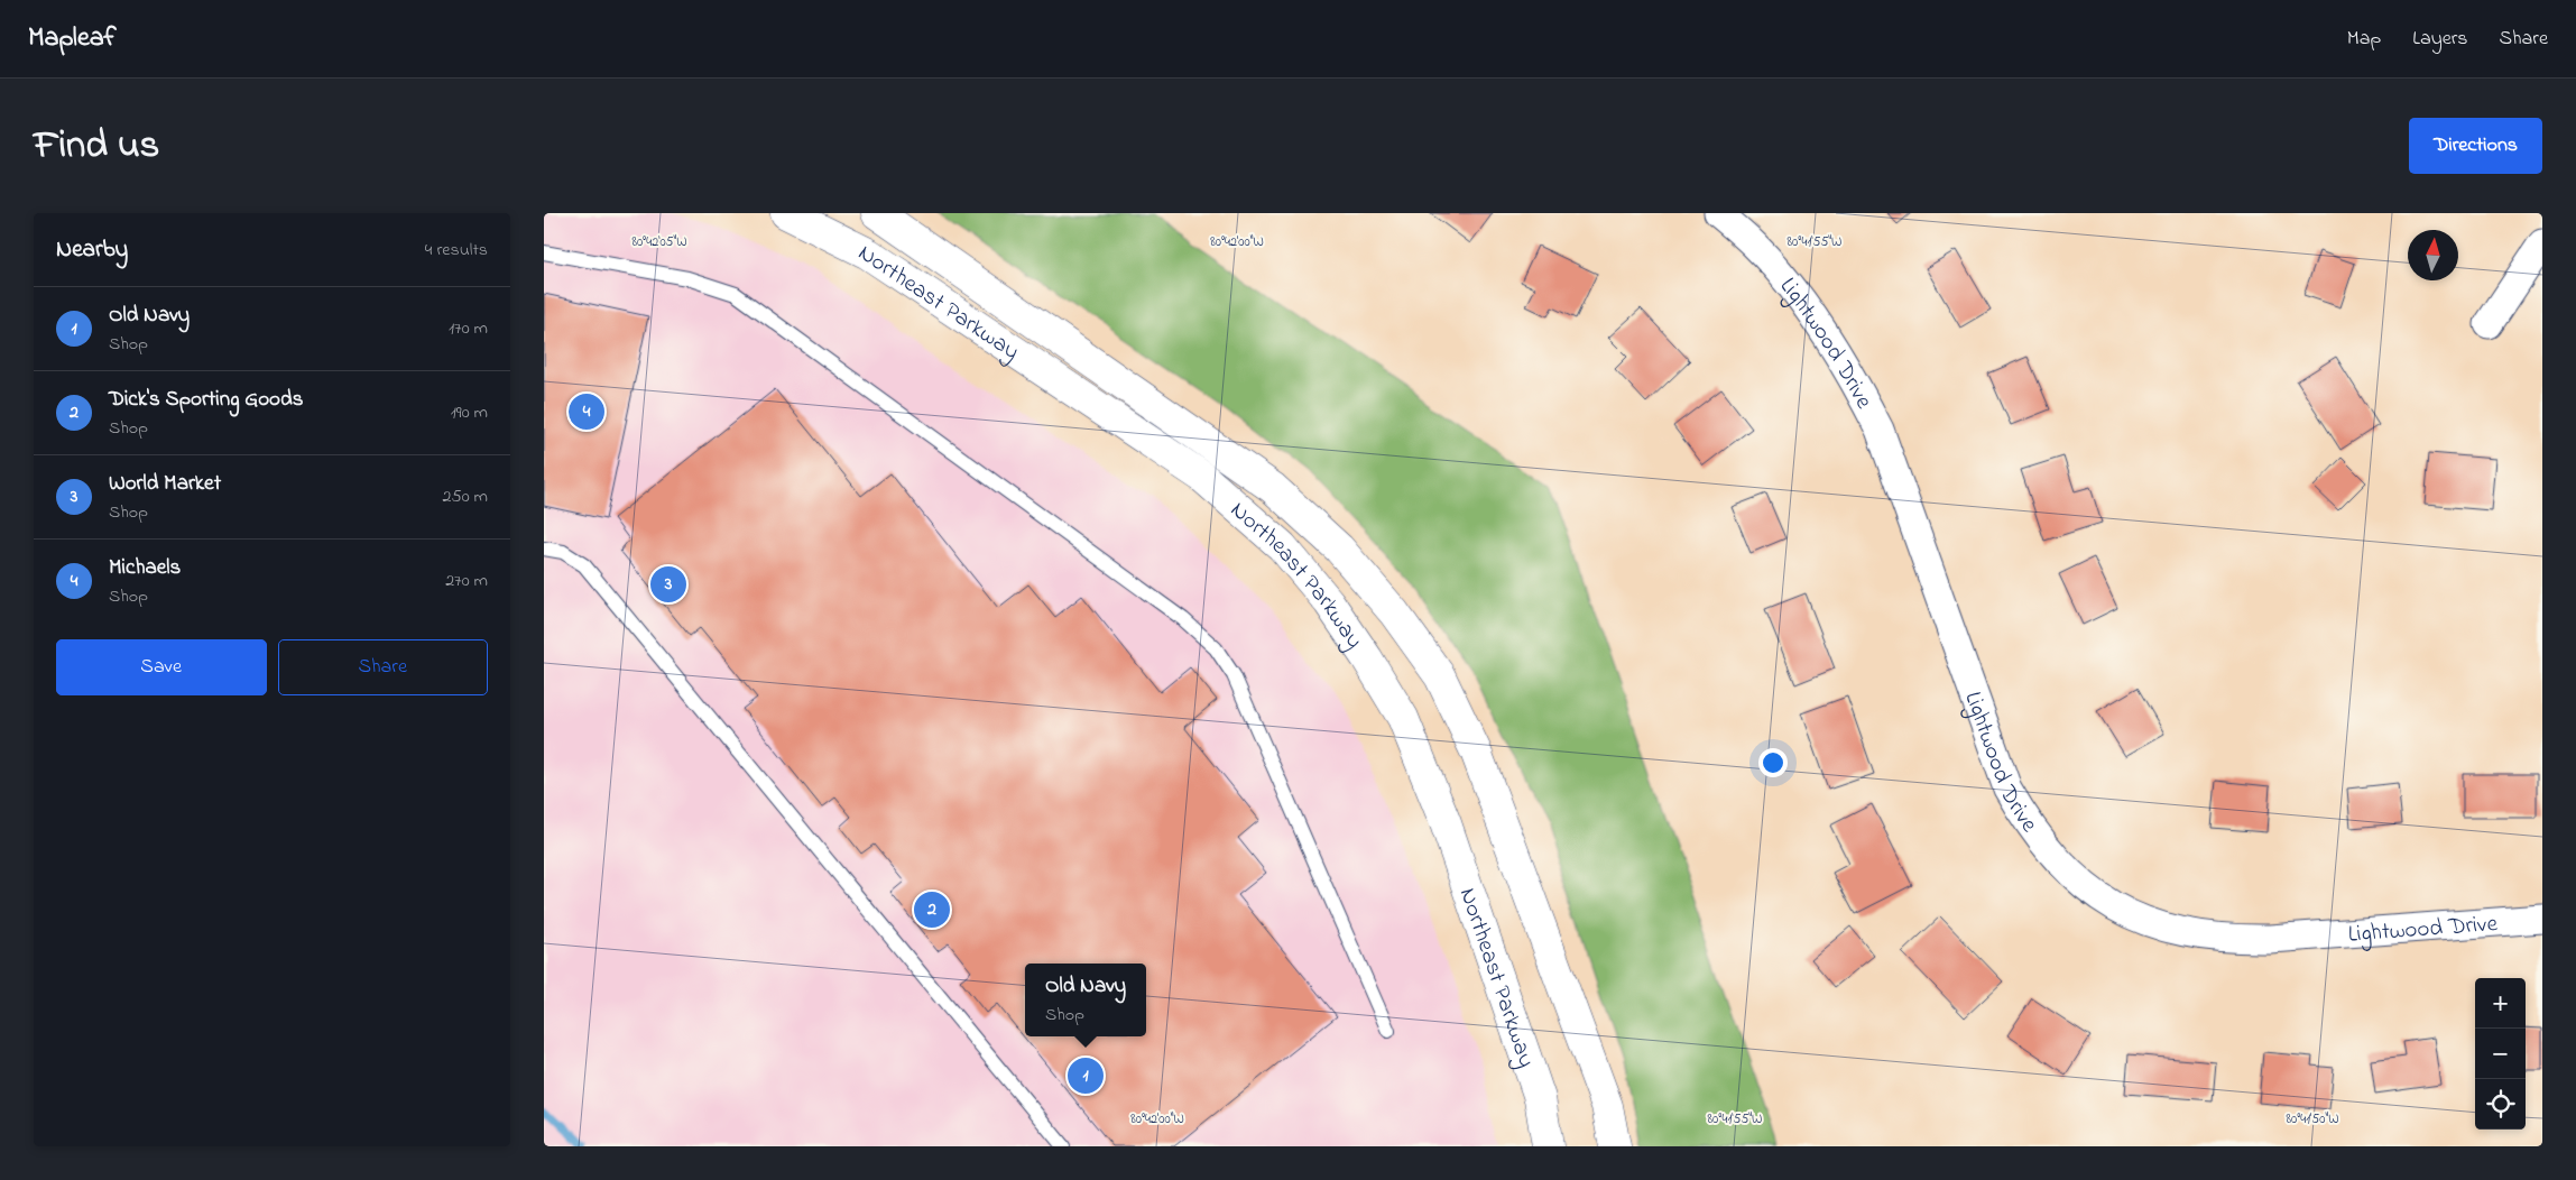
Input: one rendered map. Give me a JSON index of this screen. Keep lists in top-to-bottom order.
{
  "streets": {
    "street": ["Northeast Parkway", "Lightwood Drive"]
  },
  "north": "top",
  "page": {
    "header": "Mapleaf",
    "nav": ["Map", "Layers", "Share"],
    "title": "Find us",
    "buttons": [
      "Directions",
      ["Save", "Share"]
    ],
    "heading": ["Nearby", "4 results"],
    "list": [
      {
        "mark": "1",
        "name": "Old Navy",
        "note": "Shop",
        "value": "170 m"
      },
      {
        "mark": "2",
        "name": "Dick's Sporting Goods",
        "note": "Shop",
        "value": "190 m"
      },
      {
        "mark": "3",
        "name": "World Market",
        "note": "Shop",
        "value": "250 m"
      },
      {
        "mark": "4",
        "name": "Michaels",
        "note": "Shop",
        "value": "270 m"
      }
    ],
    "pins": [
      "4",
      "3",
      "2",
      "1"
    ],
    "popup": ["Old Navy", "Shop"],
    "map_buttons": ["+", "−"]
  },
  "coordinates": [
    "80°42'05\"W",
    "80°42'00\"W",
    "80°41'55\"W",
    "80°41'50\"W"
  ]
}
